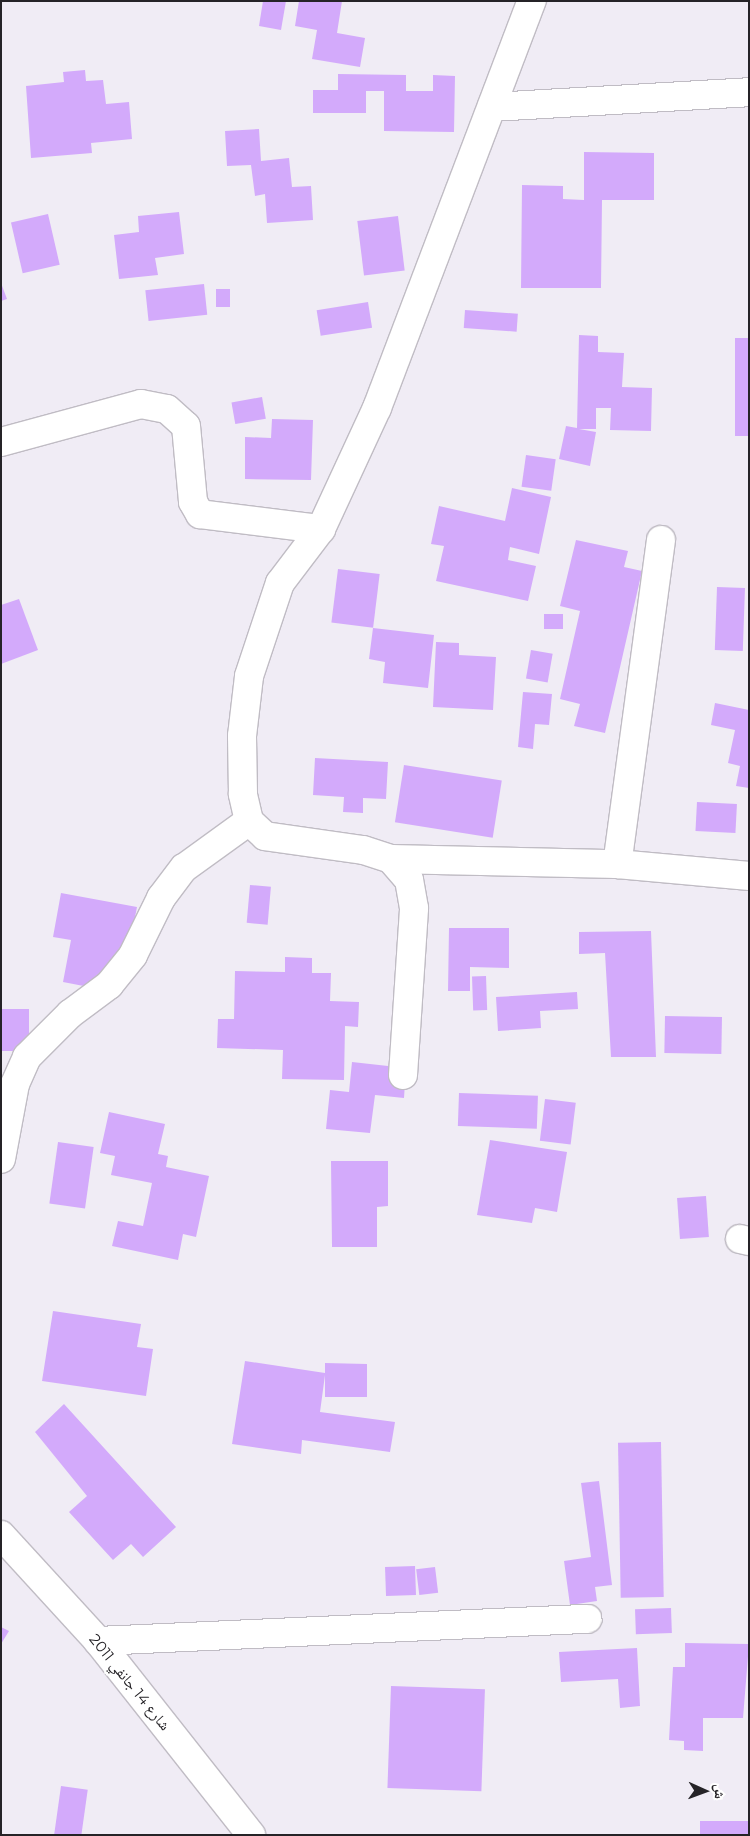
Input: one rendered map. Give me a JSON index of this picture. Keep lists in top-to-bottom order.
{
  "streets": {
    "street": ["شارع 14 جانفي 2011"]
  },
  "north": "right"
}
